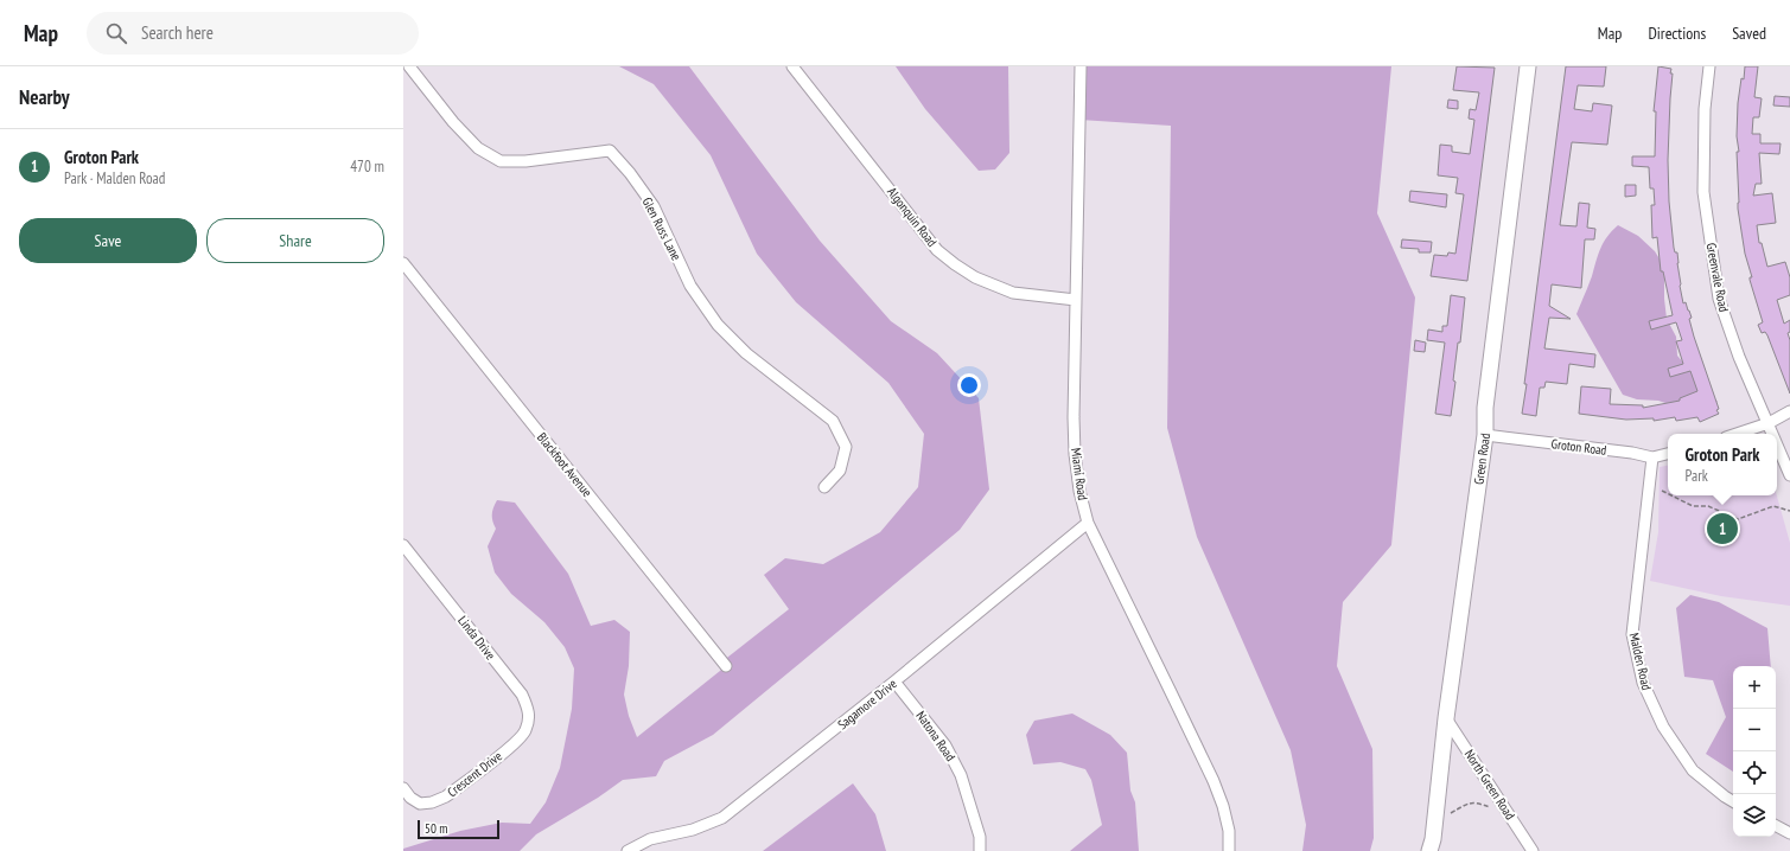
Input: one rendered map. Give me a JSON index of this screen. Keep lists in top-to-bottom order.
{
  "streets": {
    "main road": ["Green Road"],
    "street": [
      "Algonquin Road",
      "Glen Russ Lane",
      "Greenvale Road",
      "Groton Road",
      "Blackfoot Avenue",
      "Miami Road",
      "Linda Drive",
      "Malden Road",
      "Sagamore Drive",
      "Natona Road",
      "Crescent Drive",
      "North Green Road"
    ]
  },
  "crossings": [
    ["Algonquin Road", "Miami Road"],
    ["Groton Road", "Green Road"],
    ["Groton Road", "Malden Road"],
    ["Green Road", "North Green Road"],
    ["Miami Road", "Sagamore Drive"],
    ["Linda Drive", "Crescent Drive"],
    ["Sagamore Drive", "Natona Road"]
  ],
  "scale_bar": "50 m",
  "page": {
    "header": "Map",
    "search": "Search here",
    "nav": ["Map", "Directions", "Saved"],
    "heading": "Nearby",
    "list": [
      {
        "mark": "1",
        "name": "Groton Park",
        "note": "Park · Malden Road",
        "value": "470 m"
      }
    ],
    "buttons": ["Save", "Share"],
    "popup": ["Groton Park", "Park"],
    "pins": "1",
    "map_buttons": ["+", "−"],
    "scale": "50 m"
  }
}
